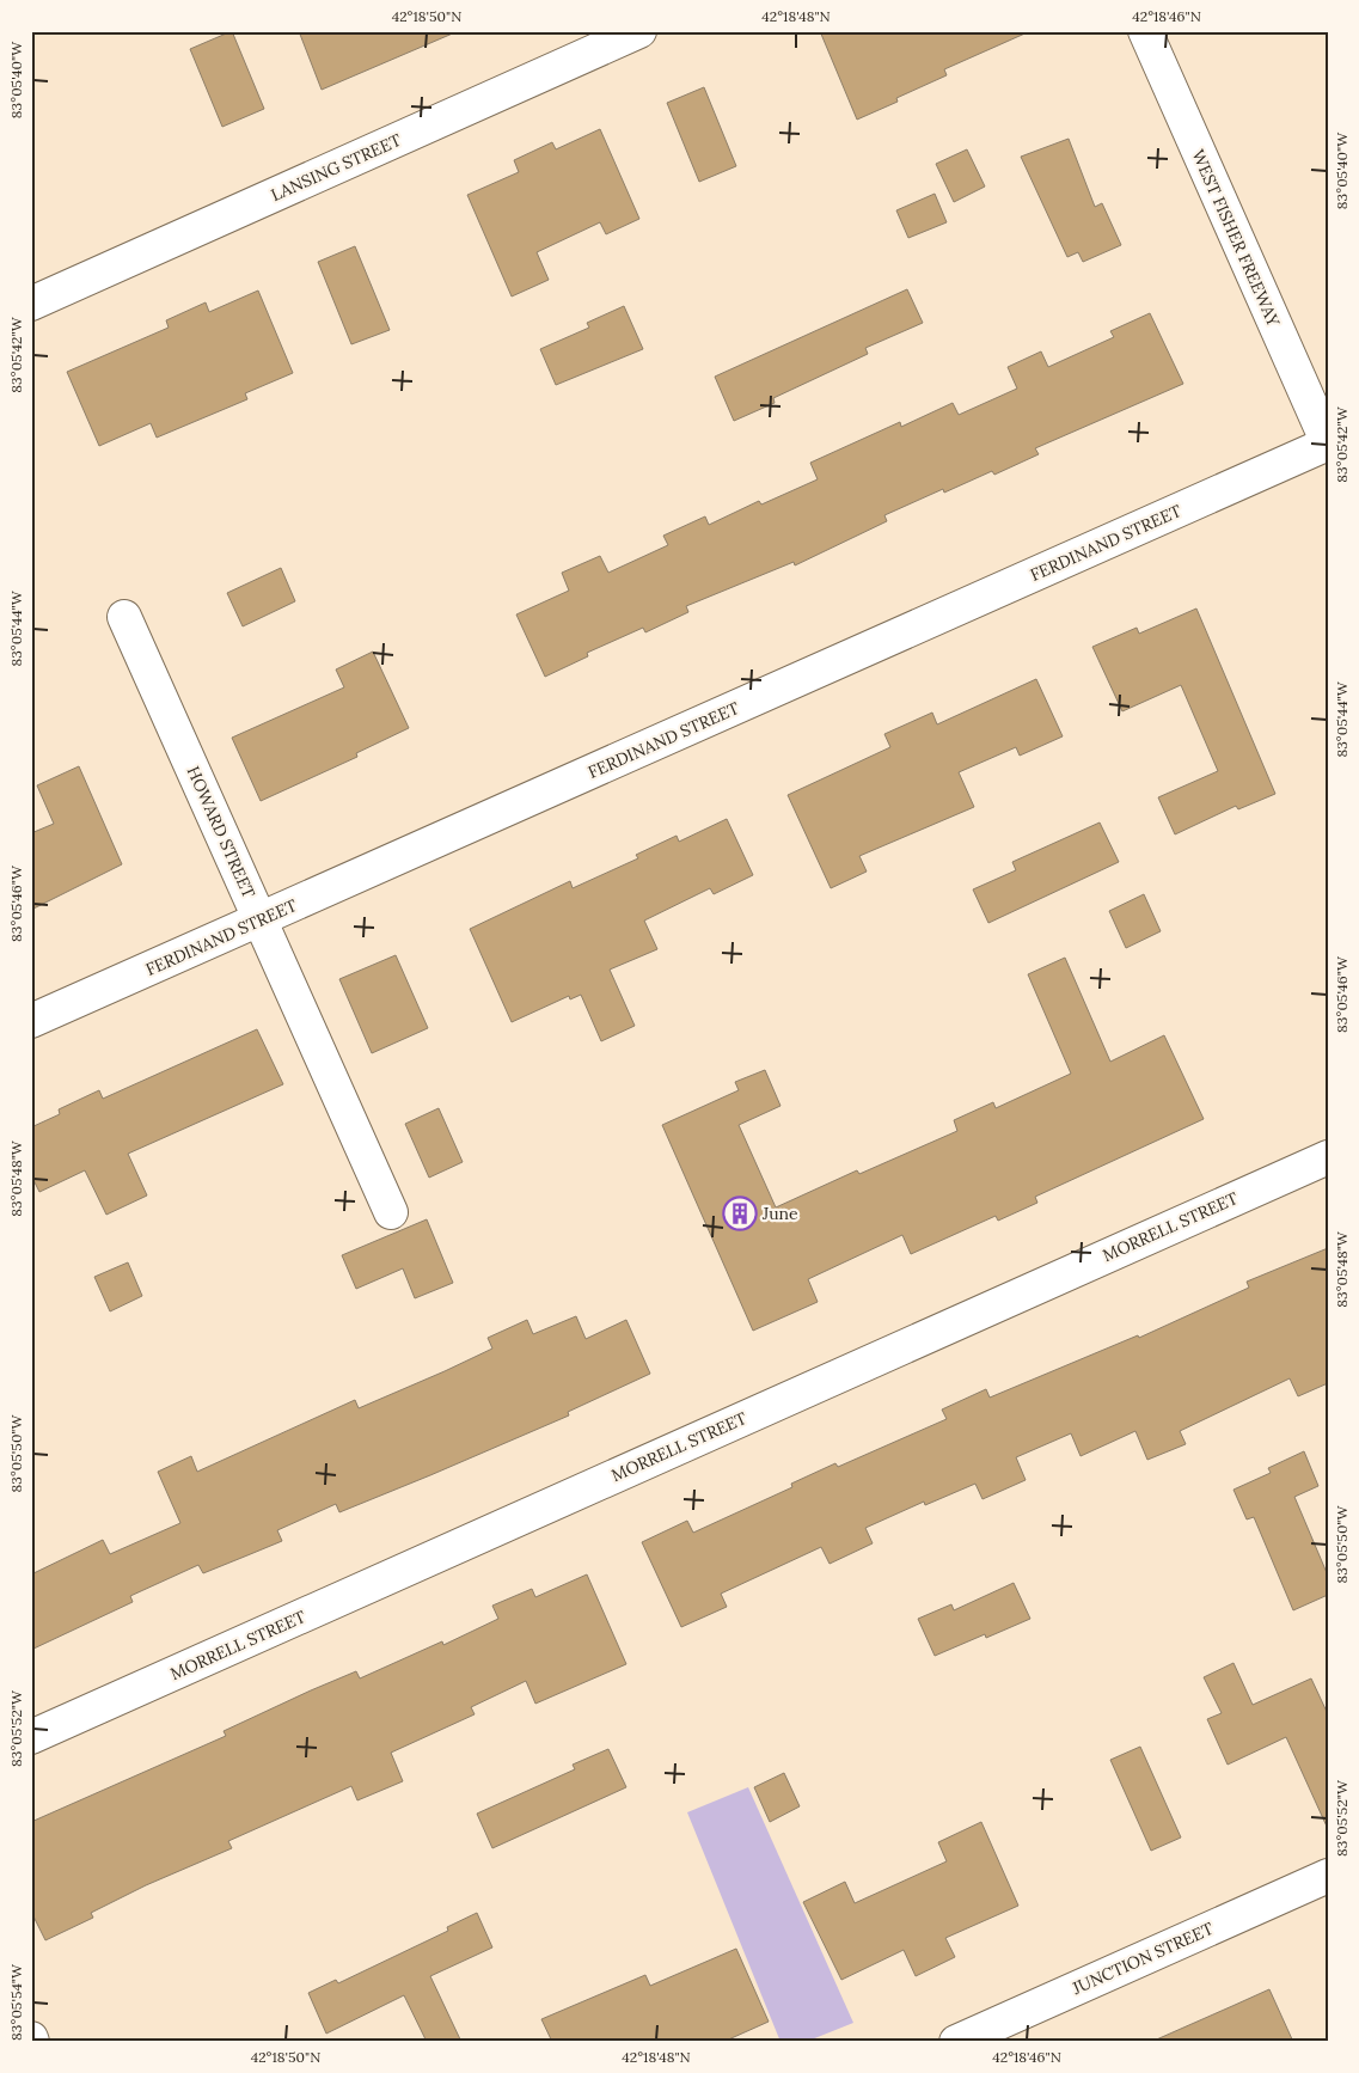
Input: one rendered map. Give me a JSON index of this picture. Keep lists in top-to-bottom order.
{
  "streets": {
    "street": [
      "LANSING STREET",
      "WEST FISHER FREEWAY",
      "FERDINAND STREET",
      "HOWARD STREET",
      "MORRELL STREET",
      "JUNCTION STREET"
    ]
  },
  "crossings": [
    ["WEST FISHER FREEWAY", "FERDINAND STREET"],
    ["FERDINAND STREET", "HOWARD STREET"]
  ],
  "places": {
    "building": ["June"]
  },
  "coordinates": [
    "42°18'50\"N",
    "42°18'48\"N",
    "42°18'46\"N",
    "83°05'40\"W",
    "83°05'42\"W",
    "83°05'44\"W",
    "83°05'46\"W",
    "83°05'48\"W",
    "83°05'50\"W",
    "83°05'52\"W",
    "83°05'54\"W"
  ]
}
